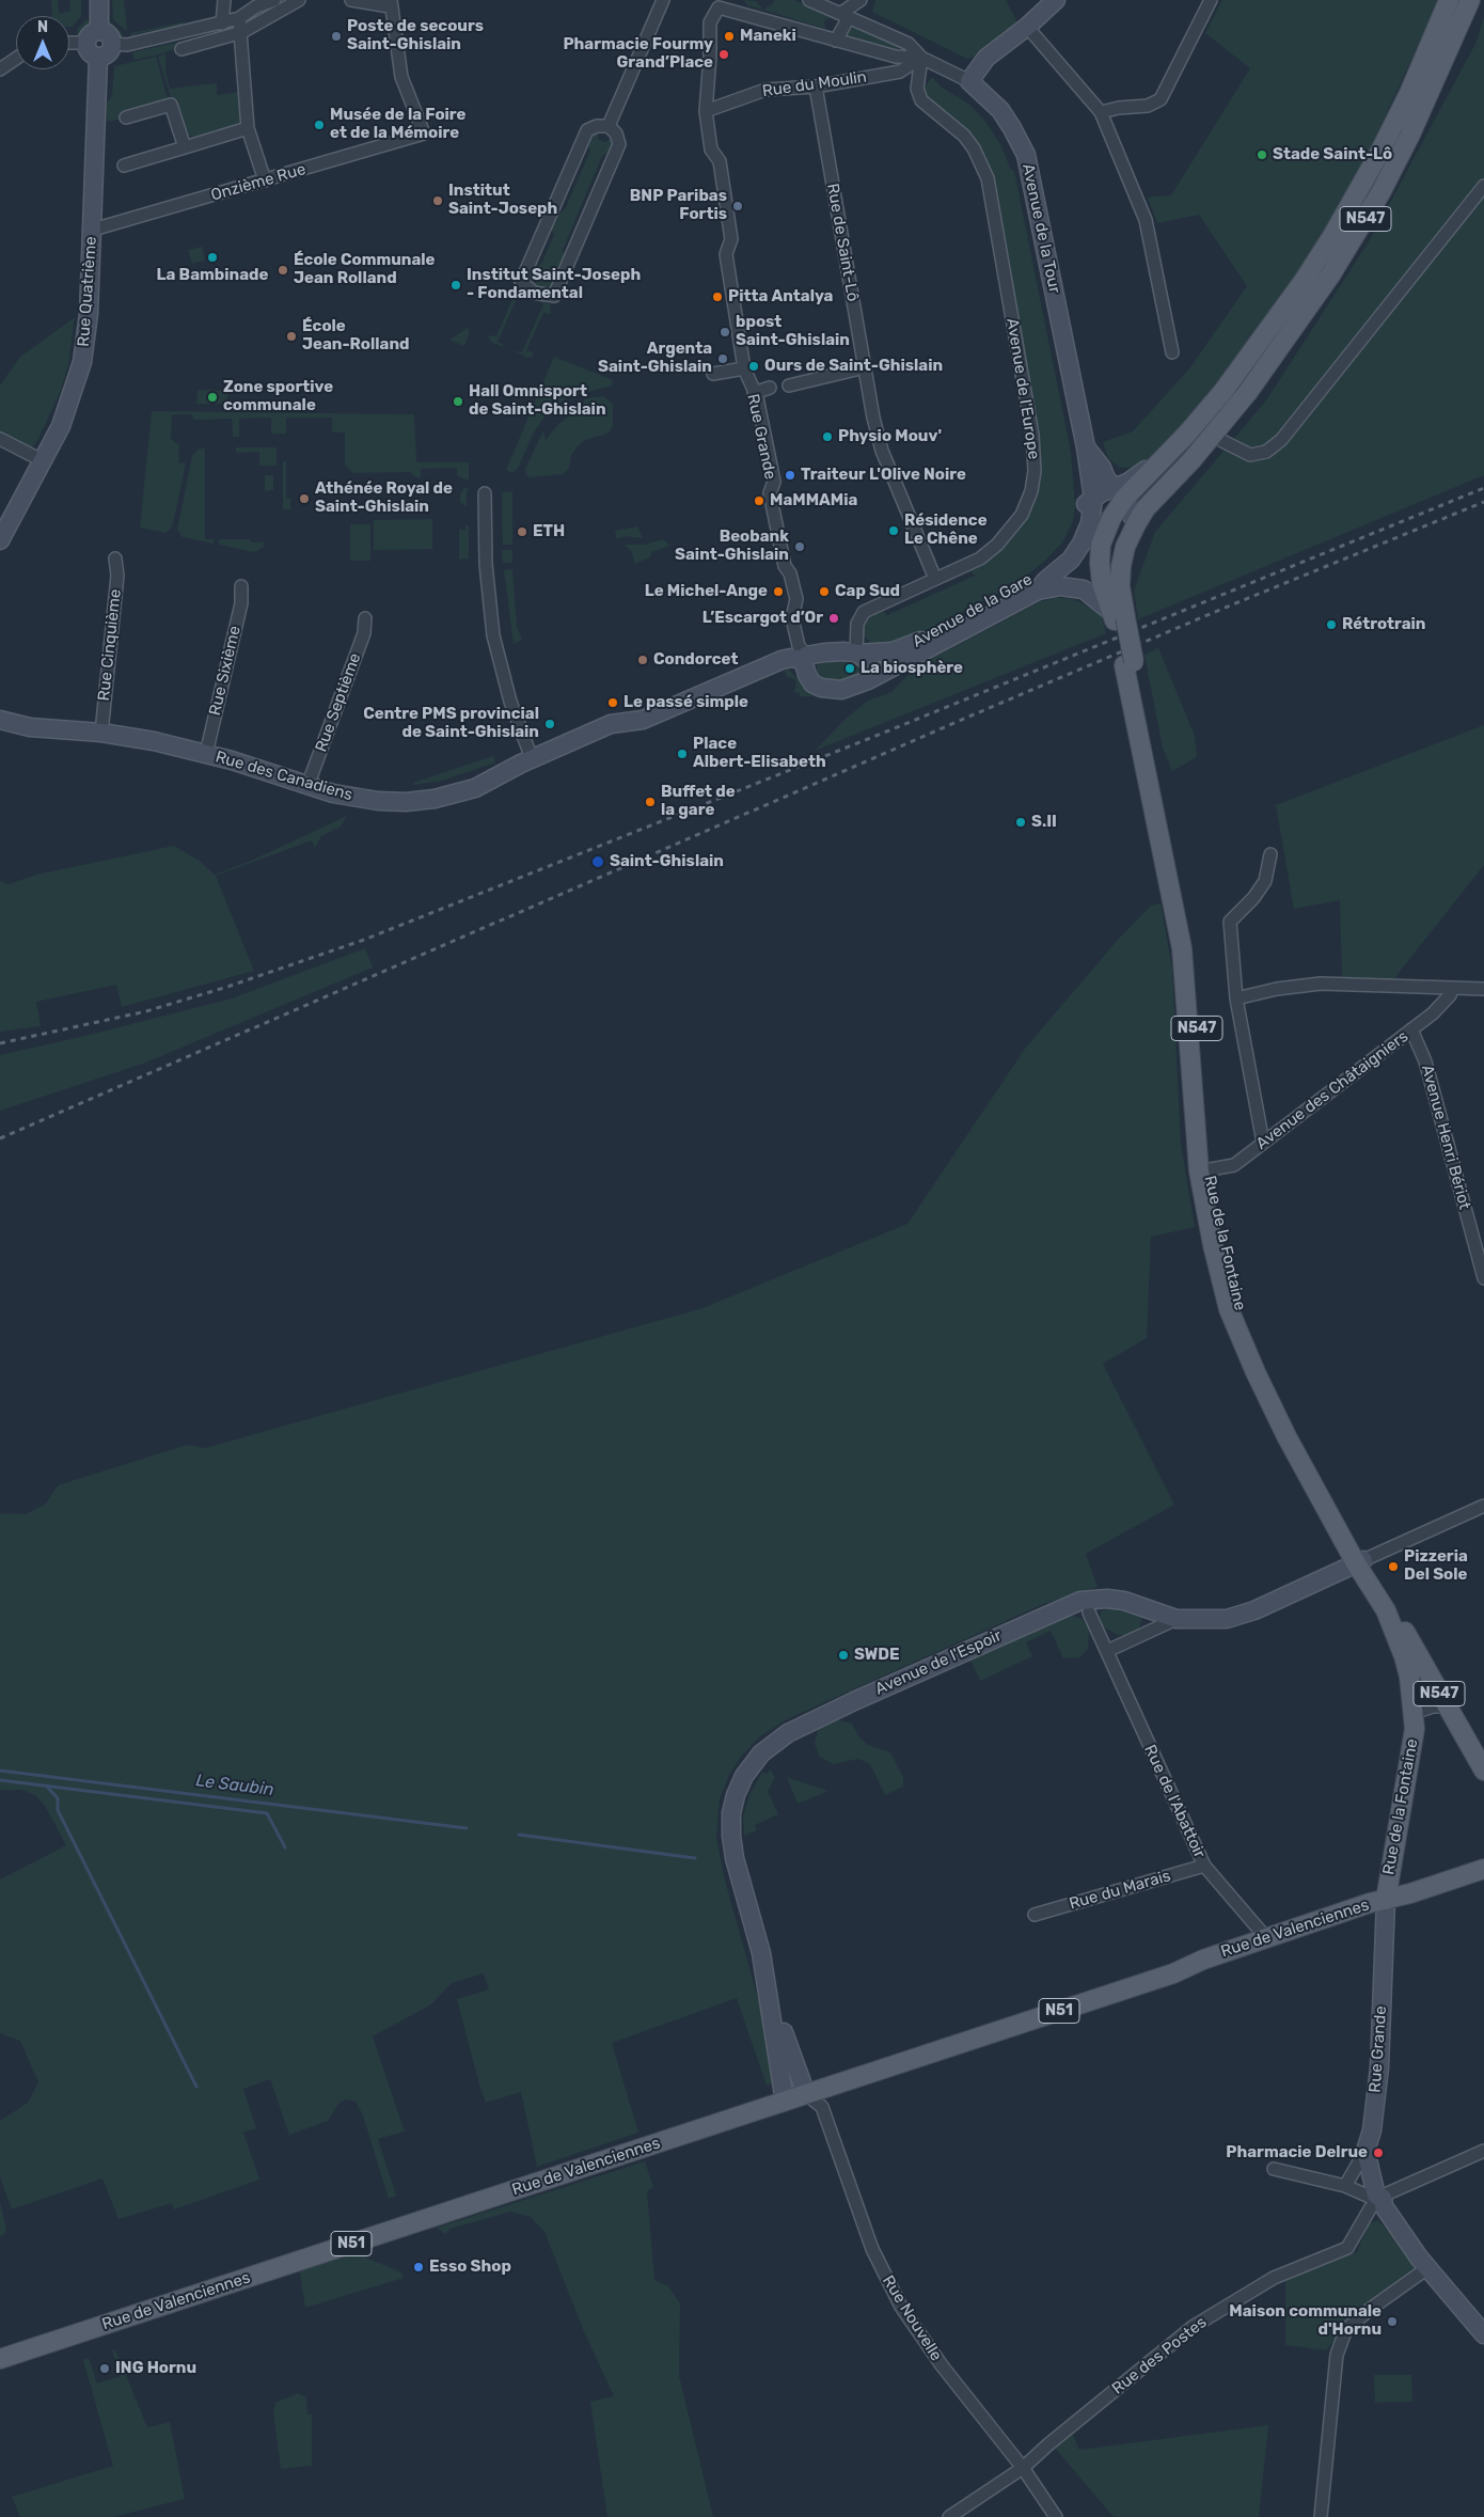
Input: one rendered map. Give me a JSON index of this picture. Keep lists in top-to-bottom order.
{
  "streets": {
    "main road": [
      "N547",
      "Rue de la Fontaine",
      "Rue de Valenciennes",
      "N51"
    ],
    "street": [
      "Rue du Moulin",
      "Onzième Rue",
      "Avenue de la Tour",
      "Rue de Saint-Lô",
      "Rue Quatrième",
      "Avenue de l'Europe",
      "Rue Grande",
      "Avenue de la Gare",
      "Rue Cinquième",
      "Rue Sixième",
      "Rue Septième",
      "Rue des Canadiens",
      "Avenue des Châtaigniers",
      "Avenue Henri Bériot",
      "Avenue de l'Espoir",
      "Rue de l'Abattoir",
      "Rue du Marais",
      "Rue Nouvelle",
      "Rue des Postes"
    ]
  },
  "crossings": [
    ["Rue du Moulin", "Avenue de la Tour"],
    ["Rue du Moulin", "Rue de Saint-Lô"],
    ["Rue du Moulin", "Avenue de l'Europe"],
    ["Rue du Moulin", "Rue Grande"],
    ["Onzième Rue", "Rue Quatrième"],
    ["N547", "Avenue de la Tour"],
    ["N547", "Avenue de la Gare"],
    ["N547", "Rue de la Fontaine"],
    ["Avenue de la Tour", "Avenue de l'Europe"],
    ["Avenue de la Tour", "Rue Grande"],
    ["Avenue de la Tour", "Avenue de la Gare"],
    ["Rue de Saint-Lô", "Avenue de l'Europe"],
    ["Avenue de l'Europe", "Avenue de la Gare"],
    ["Rue Grande", "Avenue de la Gare"],
    ["Rue Grande", "Rue de la Fontaine"],
    ["Rue Grande", "Rue de Valenciennes"],
    ["Rue Grande", "N51"],
    ["Rue Grande", "Rue des Postes"],
    ["Rue Cinquième", "Rue des Canadiens"],
    ["Rue Sixième", "Rue des Canadiens"],
    ["Rue Septième", "Rue des Canadiens"],
    ["Avenue des Châtaigniers", "Avenue Henri Bériot"],
    ["Avenue des Châtaigniers", "Rue de la Fontaine"],
    ["Rue de la Fontaine", "Avenue de l'Espoir"],
    ["Rue de la Fontaine", "Rue de Valenciennes"],
    ["Rue de la Fontaine", "N51"],
    ["Rue de l'Abattoir", "Rue du Marais"],
    ["Rue de l'Abattoir", "Rue de Valenciennes"],
    ["Rue de Valenciennes", "N51"],
    ["Rue de Valenciennes", "Rue Nouvelle"],
    ["Rue Nouvelle", "Rue des Postes"]
  ],
  "water": ["Le Saubin"],
  "places": [
    "Poste de secours Saint-Ghislain",
    "Maneki",
    "Pharmacie Fourmy Grand’Place",
    "Musée de la Foire et de la Mémoire",
    "Stade Saint-Lô",
    "Institut Saint-Joseph",
    "BNP Paribas Fortis",
    "La Bambinade",
    "École Communale Jean Rolland",
    "Institut Saint-Joseph - Fondamental",
    "Pitta Antalya",
    "bpost Saint-Ghislain",
    "École Jean-Rolland",
    "Argenta Saint-Ghislain",
    "Ours de Saint-Ghislain",
    "Zone sportive communale",
    "Hall Omnisport de Saint-Ghislain",
    "Physio Mouv'",
    "Traiteur L'Olive Noire",
    "Athénée Royal de Saint-Ghislain",
    "MaMMAMia",
    "Résidence Le Chêne",
    "ETH",
    "Beobank Saint-Ghislain",
    "Le Michel-Ange",
    "Cap Sud",
    "L’Escargot d’Or",
    "Rétrotrain",
    "Condorcet",
    "La biosphère",
    "Le passé simple",
    "Centre PMS provincial de Saint-Ghislain",
    "Place Albert-Elisabeth",
    "Buffet de la gare",
    "S.II",
    "Saint-Ghislain",
    "Pizzeria Del Sole",
    "SWDE",
    "Pharmacie Delrue",
    "Esso Shop",
    "Maison communale d'Hornu",
    "ING Hornu"
  ],
  "north": "top"
}
